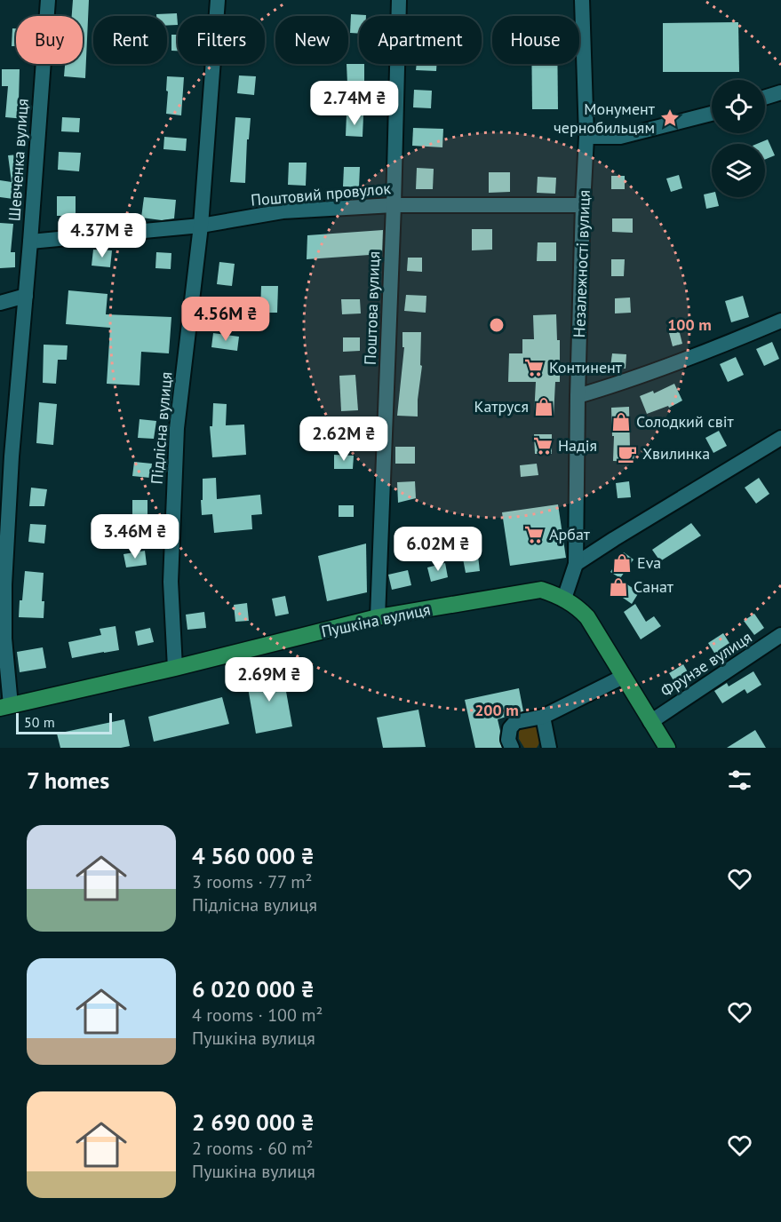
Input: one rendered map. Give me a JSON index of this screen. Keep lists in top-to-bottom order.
{
  "streets": {
    "main road": ["Пушкіна вулиця"],
    "street": [
      "Шевченка вулиця",
      "Поштовий провулок",
      "Незалежності вулиця",
      "Поштова вулиця",
      "Підлісна вулиця",
      "Фрунзе вулиця"
    ]
  },
  "crossings": [
    ["Шевченка вулиця", "Поштовий провулок"],
    ["Шевченка вулиця", "Пушкіна вулиця"],
    ["Поштовий провулок", "Незалежності вулиця"],
    ["Поштовий провулок", "Поштова вулиця"],
    ["Поштовий провулок", "Підлісна вулиця"],
    ["Незалежності вулиця", "Пушкіна вулиця"],
    ["Поштова вулиця", "Пушкіна вулиця"],
    ["Підлісна вулиця", "Пушкіна вулиця"]
  ],
  "places": {
    "place": ["Монумент чернобильцям"],
    "supermarket": ["Континент", "Надiя", "Арбат"],
    "shop": [
      "Катруся",
      "Солодкий світ",
      "Eva",
      "Санат"
    ],
    "cafe": ["Хвилинка"]
  },
  "scale_bar": "50 m",
  "page": {
    "chip": [
      "Buy",
      "Rent",
      "Filters",
      "New",
      "Apartment",
      "House"
    ],
    "price": [
      "2.74M ₴",
      "4.37M ₴",
      "4.56M ₴",
      "2.62M ₴",
      "3.46M ₴",
      "6.02M ₴",
      "2.69M ₴"
    ],
    "scale": "50 m",
    "heading": "7 homes",
    "list": [
      {
        "name": "4 560 000 ₴",
        "note": "3 rooms · 77 m² · Підлісна вулиця"
      },
      {
        "name": "6 020 000 ₴",
        "note": "4 rooms · 100 m² · Пушкіна вулиця"
      },
      {
        "name": "2 690 000 ₴",
        "note": "2 rooms · 60 m² · Пушкіна вулиця"
      }
    ]
  },
  "rings": ["100 m", "200 m"]
}
